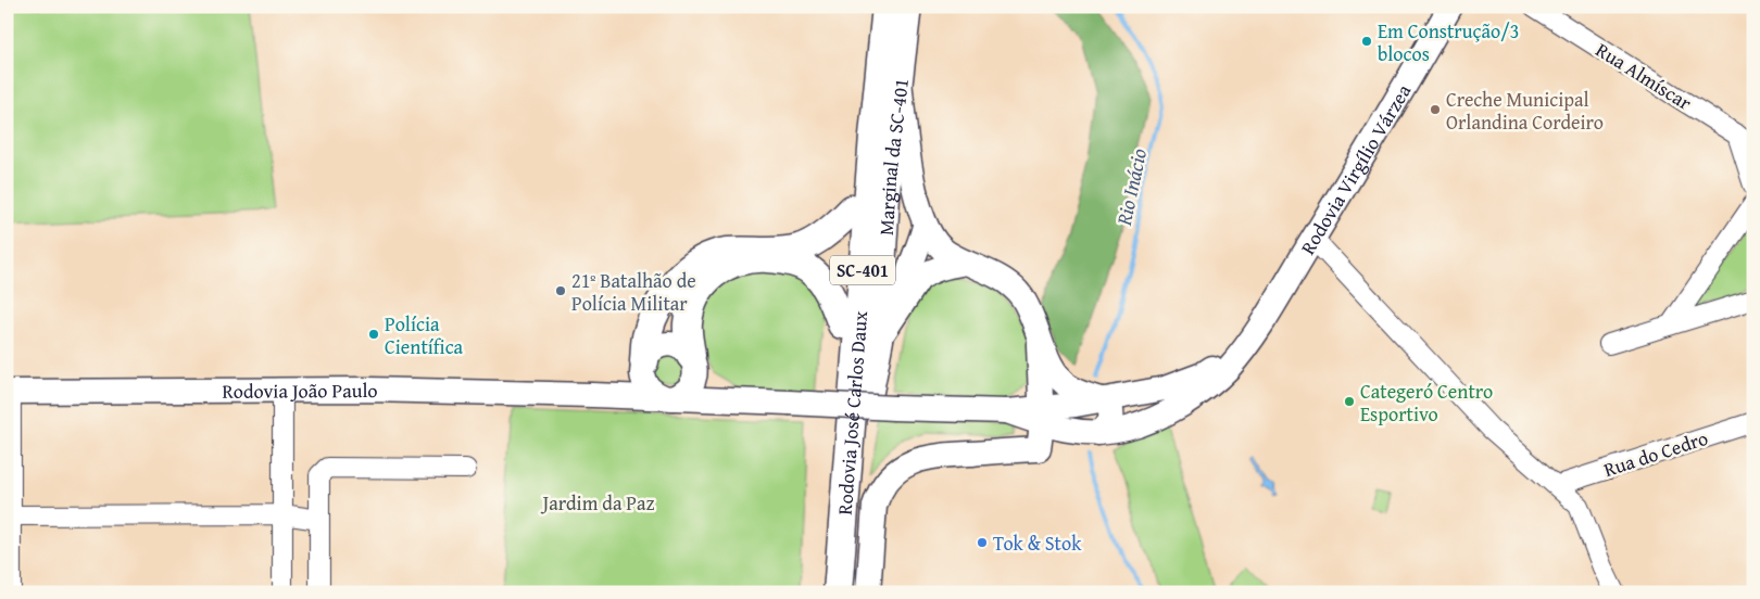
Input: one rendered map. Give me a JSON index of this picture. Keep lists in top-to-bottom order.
{
  "streets": {
    "highway": ["SC-401", "Rodovia José Carlos Daux"],
    "main road": ["Marginal da SC-401", "Rodovia Virgílio Várzea", "Rodovia João Paulo"],
    "street": ["Rua Almíscar", "Rua do Cedro"]
  },
  "crossings": [
    ["Rodovia Virgílio Várzea", "Rodovia João Paulo"]
  ],
  "water": ["Rio Inácio"],
  "parks": ["Jardim da Paz"],
  "places": [
    "Em Construção/3 blocos",
    "Creche Municipal Orlandina Cordeiro",
    "21º Batalhão de Polícia Militar",
    "Polícia Científica",
    "Categeró Centro Esportivo",
    "Tok & Stok"
  ]
}
